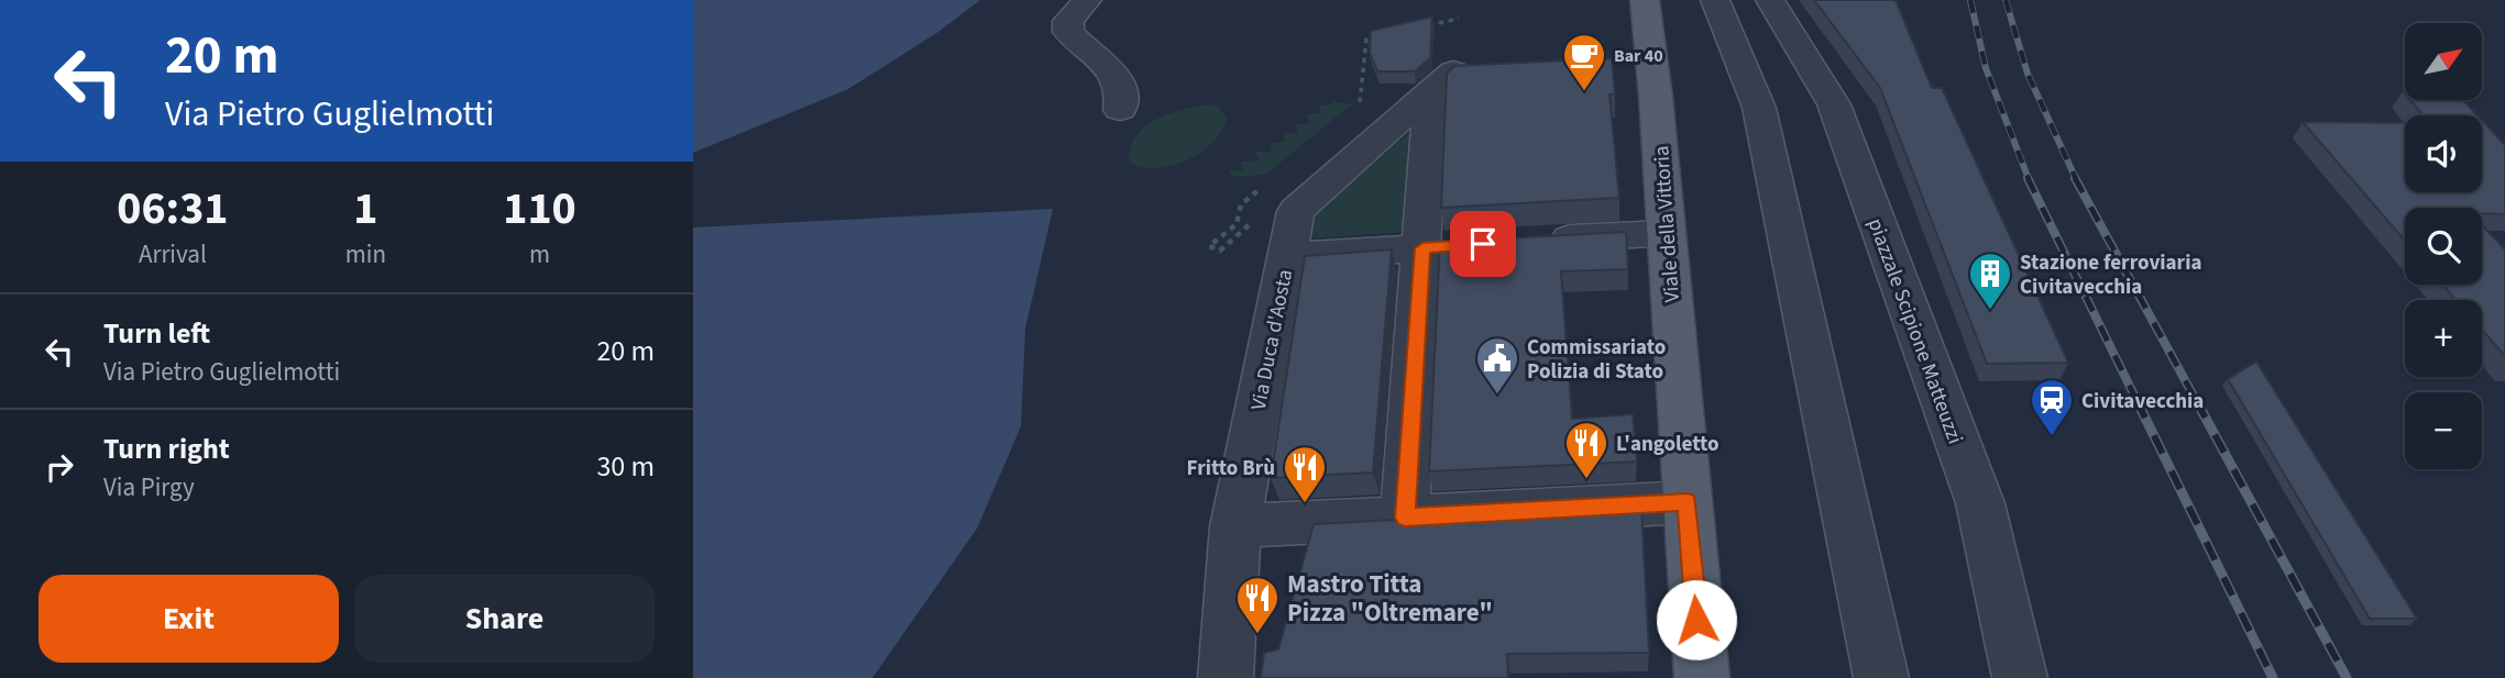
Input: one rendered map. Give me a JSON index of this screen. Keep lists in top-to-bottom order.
{
  "streets": {
    "main road": ["Viale della Vittoria"],
    "street": ["piazzale Scipione Matteuzzi", "Via Duca d'Aosta"]
  },
  "places": {
    "cafe": ["Bar 40"],
    "building": ["Stazione ferroviaria Civitavecchia"],
    "public building": ["Commissariato Polizia di Stato"],
    "station": ["Civitavecchia"],
    "restaurant": ["L'angoletto", "Fritto Brù", "Mastro Titta Pizza \"Oltremare\""]
  },
  "north": "top right",
  "page": {
    "turn": ["20 m", "Via Pietro Guglielmotti"],
    "map_buttons": ["+", "−"],
    "eta": [
      "06:31",
      "Arrival",
      "1",
      "min",
      "110",
      "m"
    ],
    "list": [
      {
        "name": "Turn left",
        "note": "Via Pietro Guglielmotti",
        "value": "20 m"
      },
      {
        "name": "Turn right",
        "note": "Via Pirgy",
        "value": "30 m"
      }
    ],
    "buttons": ["Exit", "Share"]
  }
}
